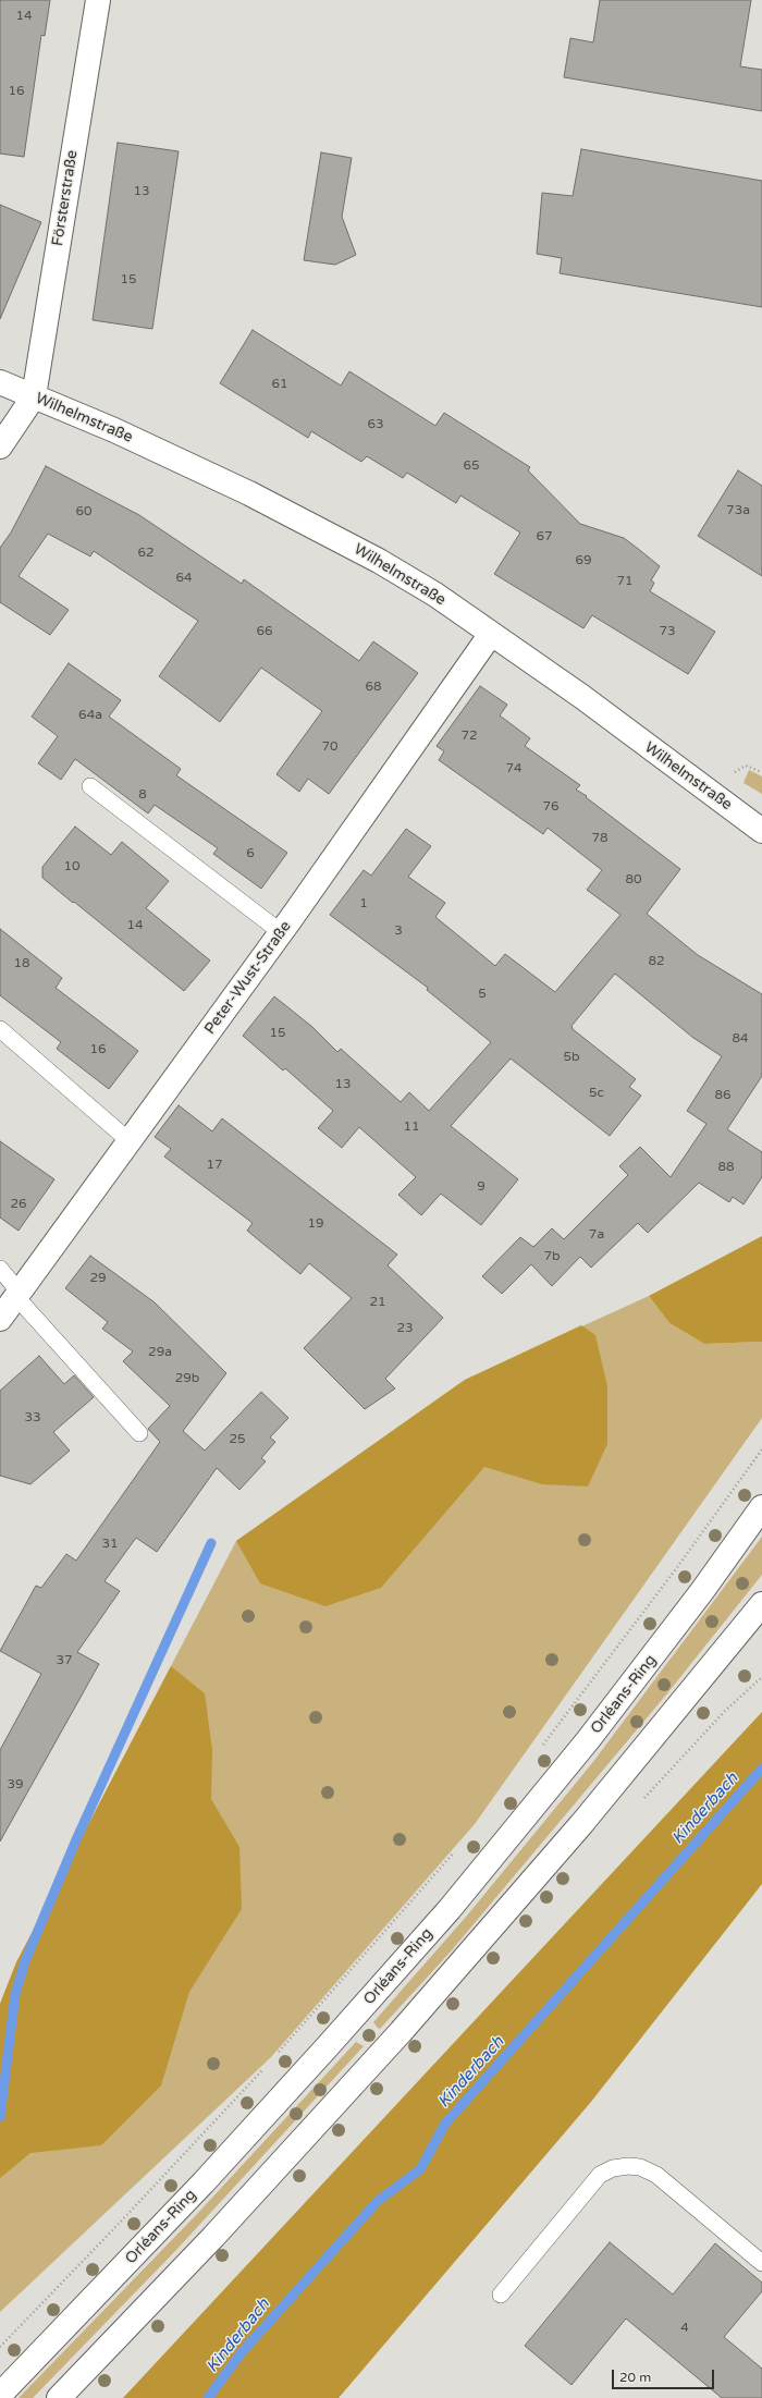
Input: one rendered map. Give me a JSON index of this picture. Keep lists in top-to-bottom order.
{
  "streets": {
    "main road": [
      "Försterstraße",
      "Wilhelmstraße",
      "Peter-Wust-Straße",
      "Orléans-Ring"
    ]
  },
  "crossings": [
    ["Försterstraße", "Wilhelmstraße"],
    ["Wilhelmstraße", "Peter-Wust-Straße"]
  ],
  "water": ["Kinderbach"],
  "house_numbers": [
    "14",
    "16",
    "13",
    "15",
    "61",
    "63",
    "65",
    "73a",
    "60",
    "67",
    "62",
    "69",
    "64",
    "71",
    "66",
    "73",
    "68",
    "64a",
    "72",
    "70",
    "74",
    "8",
    "76",
    "78",
    "6",
    "10",
    "80",
    "1",
    "14",
    "3",
    "82",
    "18",
    "5",
    "15",
    "84",
    "16",
    "5b",
    "13",
    "5c",
    "86",
    "11",
    "17",
    "88",
    "9",
    "26",
    "19",
    "7a",
    "7b",
    "29",
    "21",
    "23",
    "29a",
    "29b",
    "33",
    "25",
    "31",
    "37",
    "39",
    "4"
  ],
  "scale_bar": "20 m"
}
